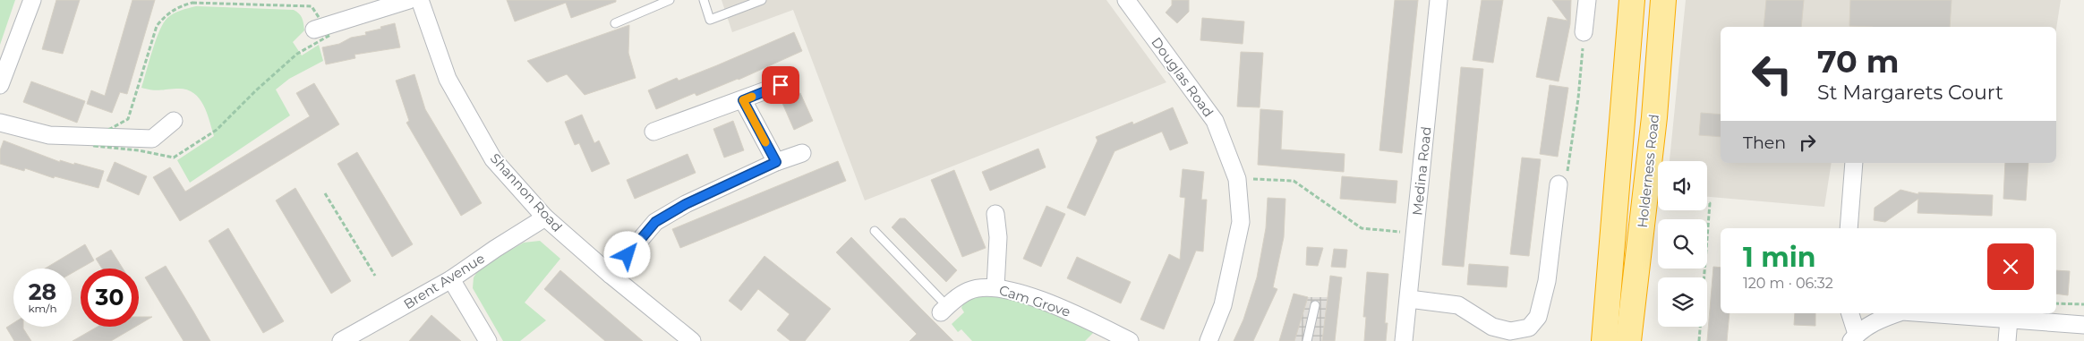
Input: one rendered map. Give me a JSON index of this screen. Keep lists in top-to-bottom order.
{
  "streets": {
    "highway": ["Holderness Road"],
    "street": [
      "Douglas Road",
      "Medina Road",
      "Shannon Road",
      "Brent Avenue",
      "Cam Grove"
    ]
  },
  "crossings": [
    ["Shannon Road", "Brent Avenue"]
  ],
  "page": {
    "turn": ["70 m", "St Margarets Court"],
    "then": "Then",
    "heading": ["1 min", "120 m · 06:32"],
    "speed": "28 km/h",
    "limit": "30"
  }
}
